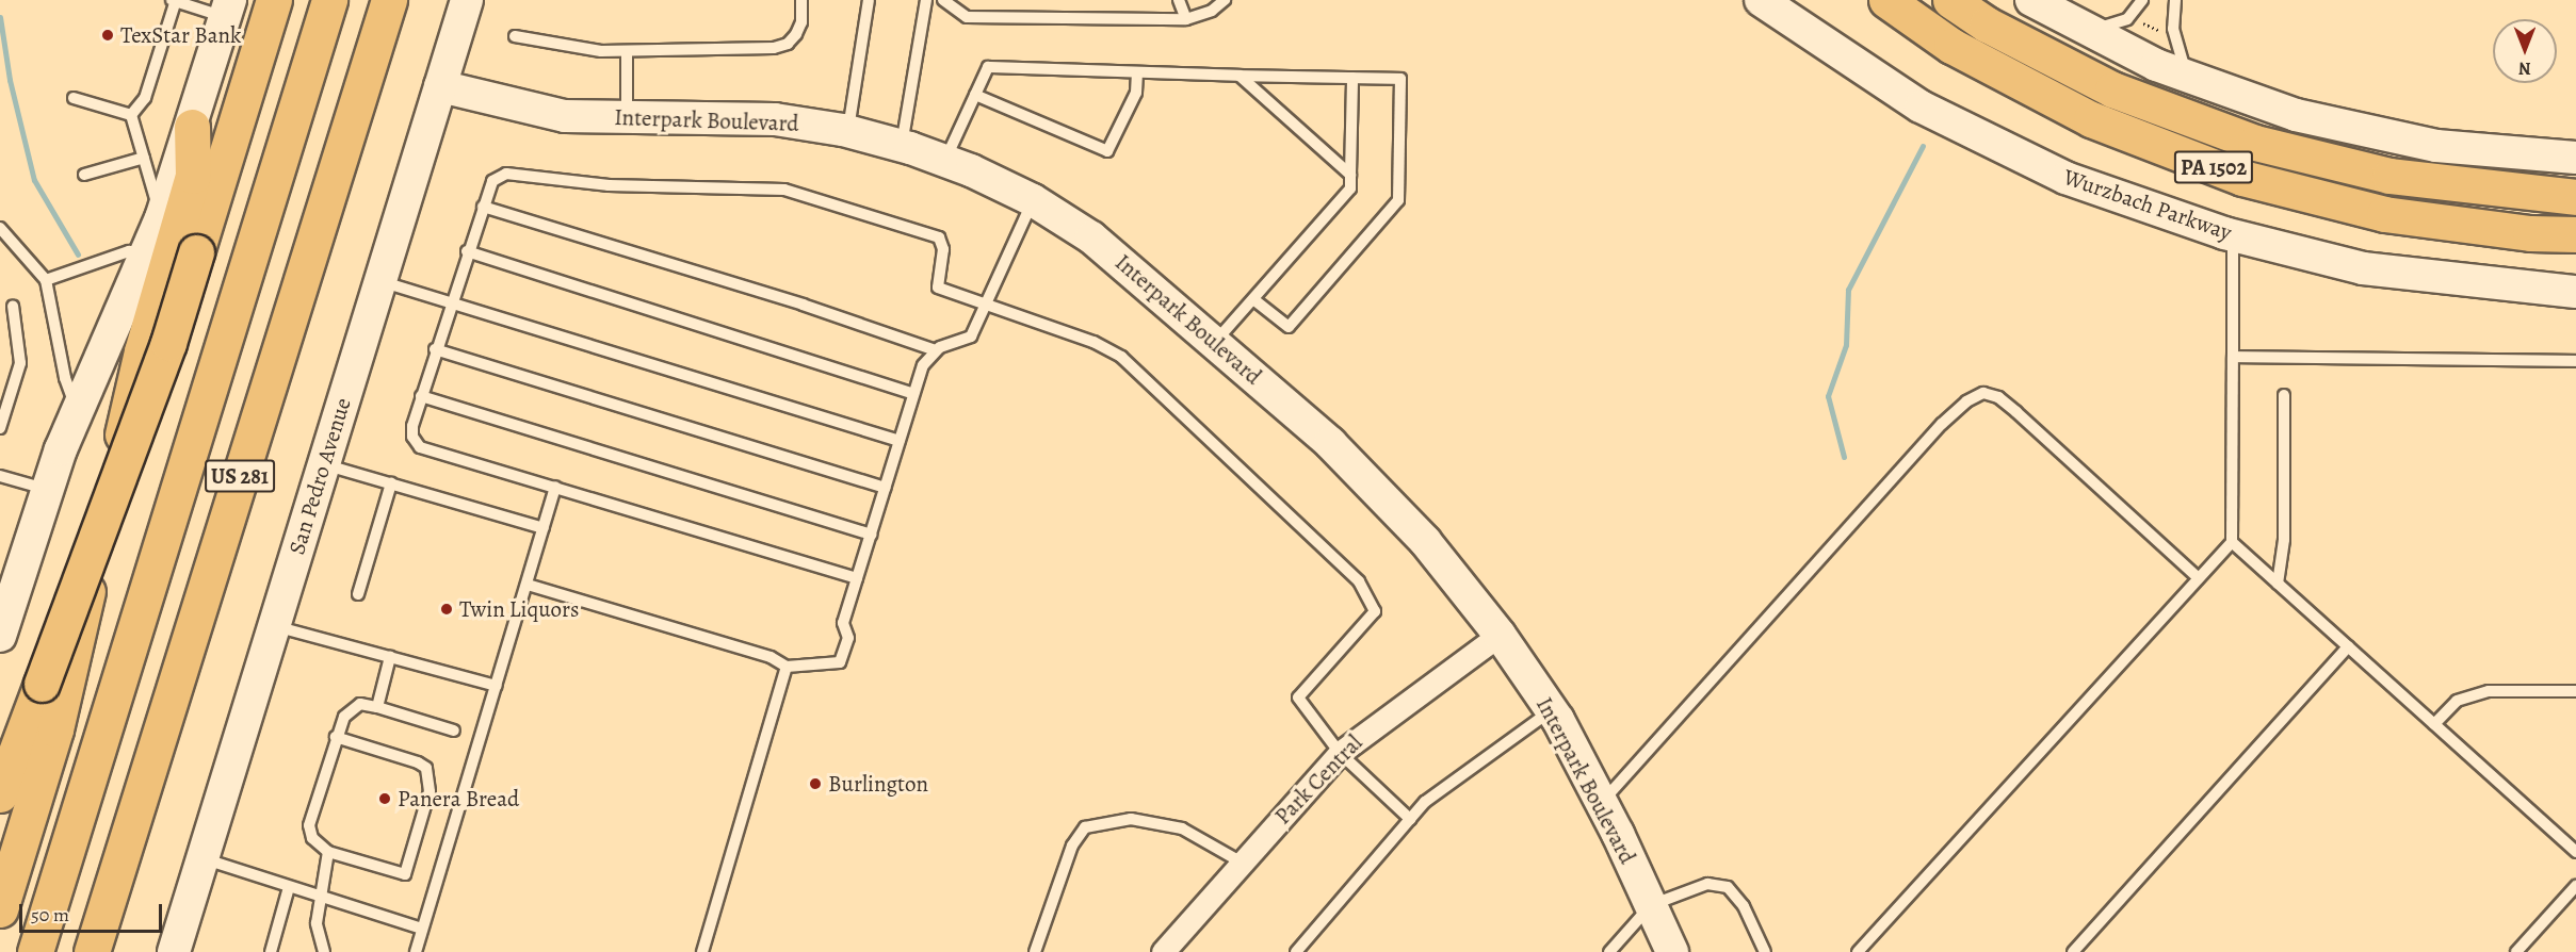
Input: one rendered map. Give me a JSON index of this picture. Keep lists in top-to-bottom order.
{
  "streets": {
    "highway": ["PA 1502", "US 281"],
    "main road": ["Interpark Boulevard", "Wurzbach Parkway", "San Pedro Avenue"],
    "street": ["Park Central"]
  },
  "crossings": [
    ["Interpark Boulevard", "San Pedro Avenue"],
    ["Interpark Boulevard", "Park Central"]
  ],
  "places": [
    "TexStar Bank",
    "Twin Liquors",
    "Burlington",
    "Panera Bread"
  ],
  "scale_bar": "50 m",
  "north": "bottom"
}
